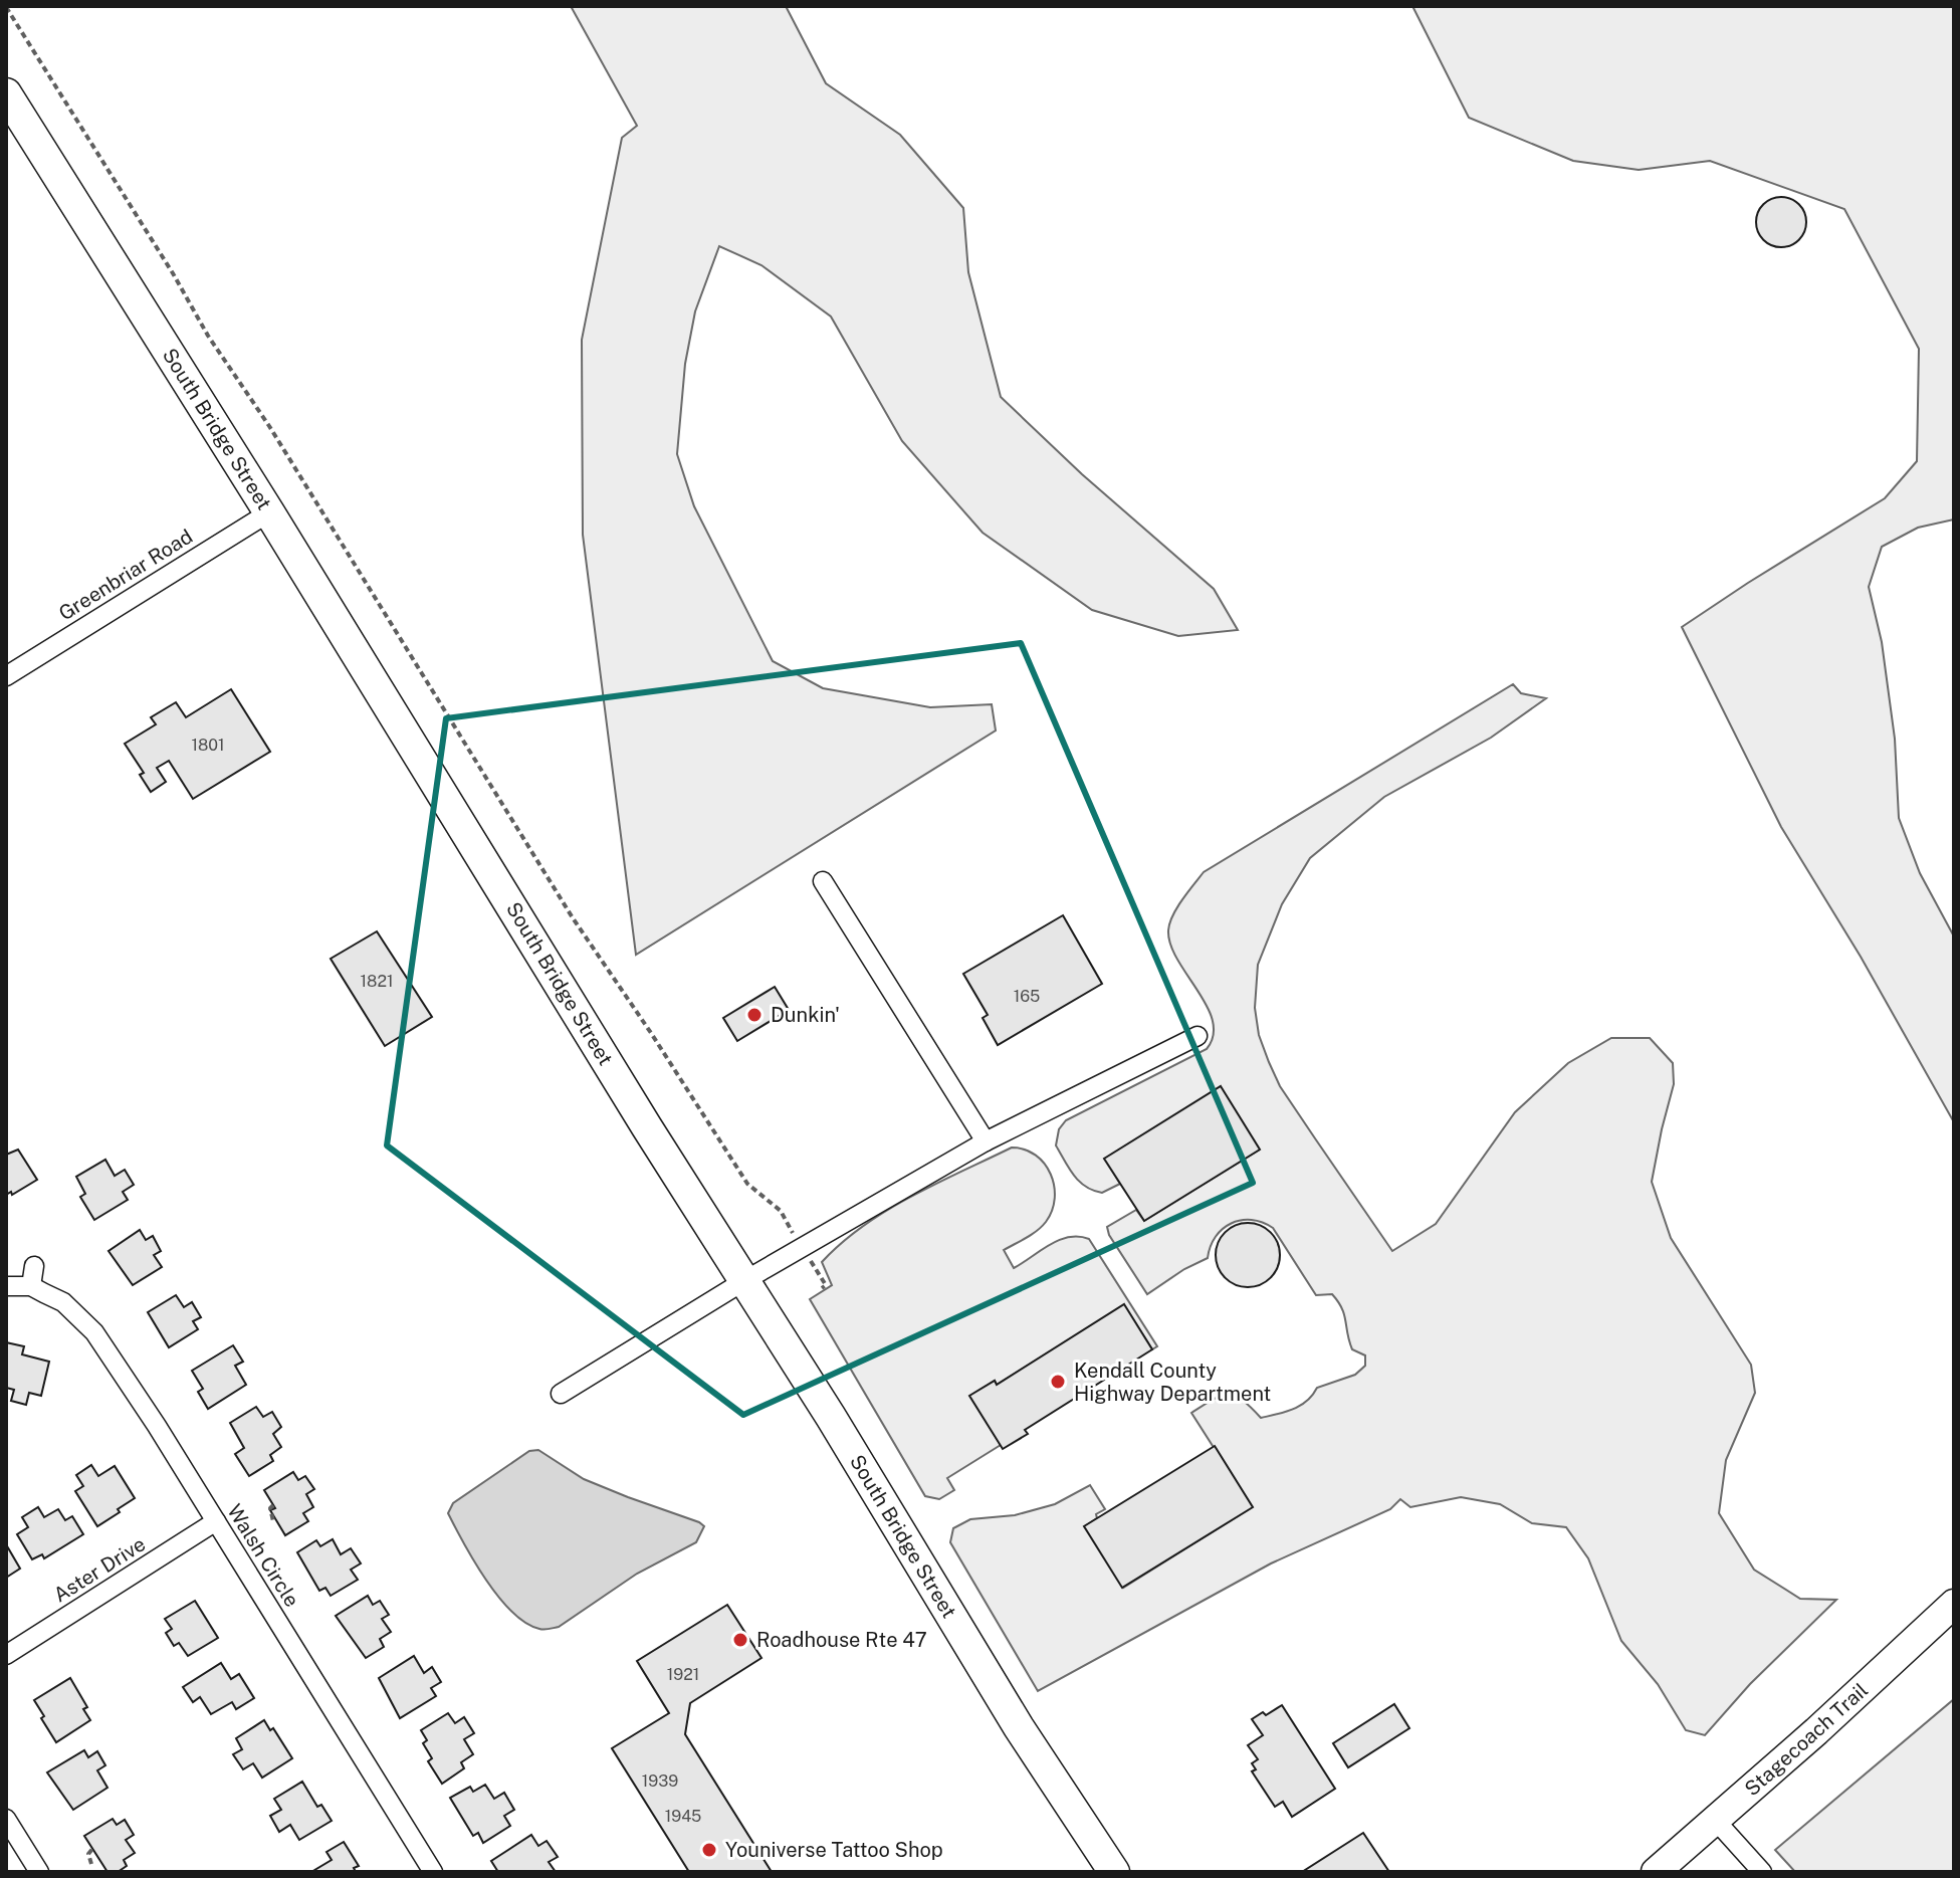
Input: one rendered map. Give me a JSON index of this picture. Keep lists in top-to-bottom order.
{
  "streets": {
    "highway": ["South Bridge Street"],
    "main road": ["Stagecoach Trail"],
    "street": ["Greenbriar Road", "Walsh Circle", "Aster Drive"]
  },
  "crossings": [
    ["South Bridge Street", "Greenbriar Road"],
    ["Walsh Circle", "Aster Drive"]
  ],
  "places": [
    "Dunkin'",
    "Kendall County Highway Department",
    "Roadhouse Rte 47",
    "Youniverse Tattoo Shop"
  ],
  "house_numbers": [
    "1801",
    "1821",
    "165",
    "1921",
    "1939",
    "1945"
  ]
}
